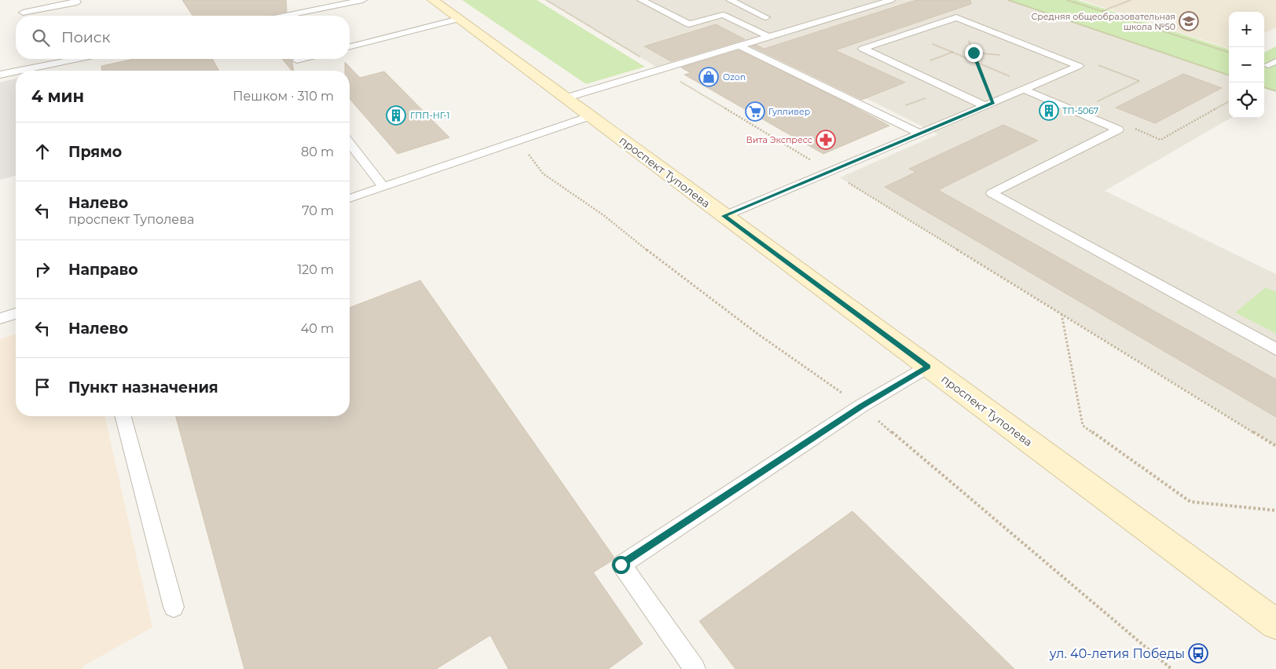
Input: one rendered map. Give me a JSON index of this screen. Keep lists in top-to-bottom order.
{
  "streets": {
    "main road": ["проспект Туполева"]
  },
  "places": {
    "school or university": ["Средняя общеобразовательная школа №50"],
    "shop": ["Ozon"],
    "building": ["ТП-5067", "ГПП-НГ-1"],
    "supermarket": ["Гулливер"],
    "pharmacy": ["Вита Экспресс"],
    "bus stop": ["ул. 40-летия Победы"]
  },
  "page": {
    "map_buttons": ["+", "−"],
    "search": "Поиск",
    "heading": ["4 мин", "Пешком · 310 m"],
    "list": [
      ["Прямо", "80 m"],
      ["Налево", "проспект Туполева", "70 m"],
      ["Направо", "120 m"],
      ["Налево", "40 m"],
      "Пункт назначения"
    ]
  }
}
